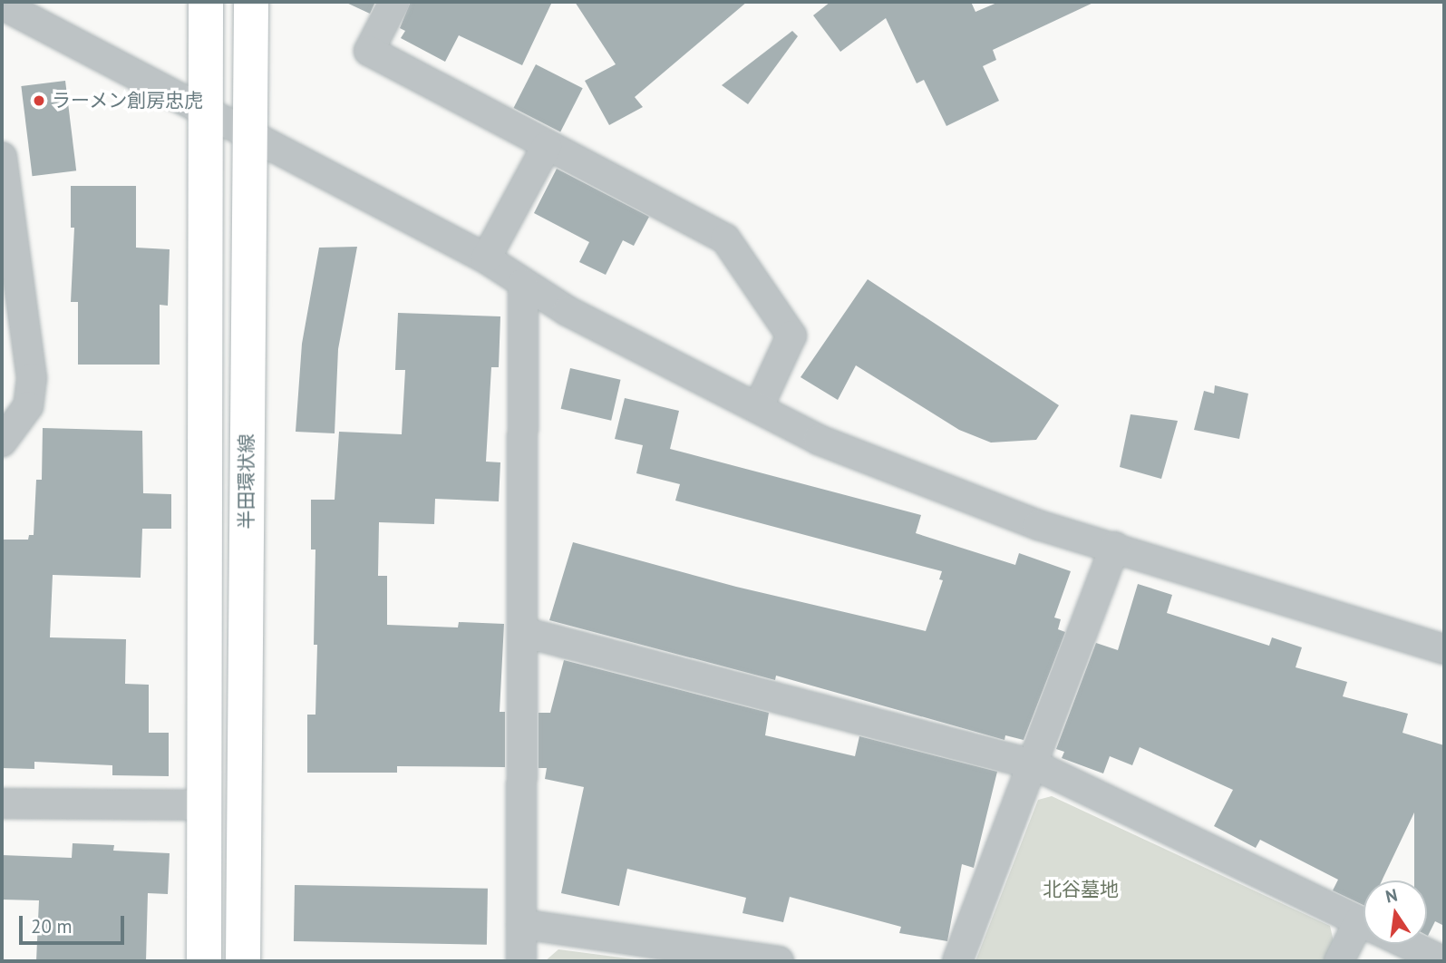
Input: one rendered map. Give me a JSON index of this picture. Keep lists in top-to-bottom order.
{
  "streets": {
    "main road": ["半田環状線"]
  },
  "parks": ["北谷墓地"],
  "places": ["ラーメン創房忠虎"],
  "scale_bar": "20 m",
  "north": "top"
}
